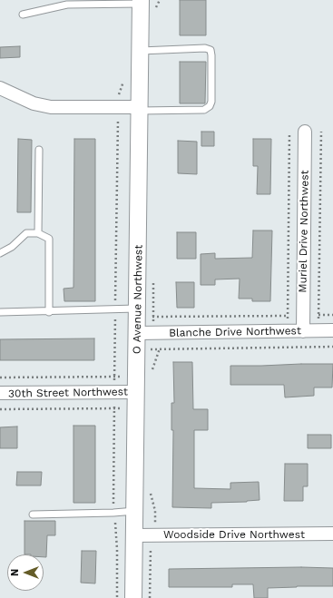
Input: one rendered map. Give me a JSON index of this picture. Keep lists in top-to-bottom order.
{
  "streets": {
    "street": [
      "Muriel Drive Northwest",
      "O Avenue Northwest",
      "Blanche Drive Northwest",
      "30th Street Northwest",
      "Woodside Drive Northwest"
    ]
  },
  "crossings": [
    ["Muriel Drive Northwest", "Blanche Drive Northwest"],
    ["O Avenue Northwest", "Blanche Drive Northwest"],
    ["O Avenue Northwest", "30th Street Northwest"],
    ["O Avenue Northwest", "Woodside Drive Northwest"]
  ],
  "north": "left"
}
